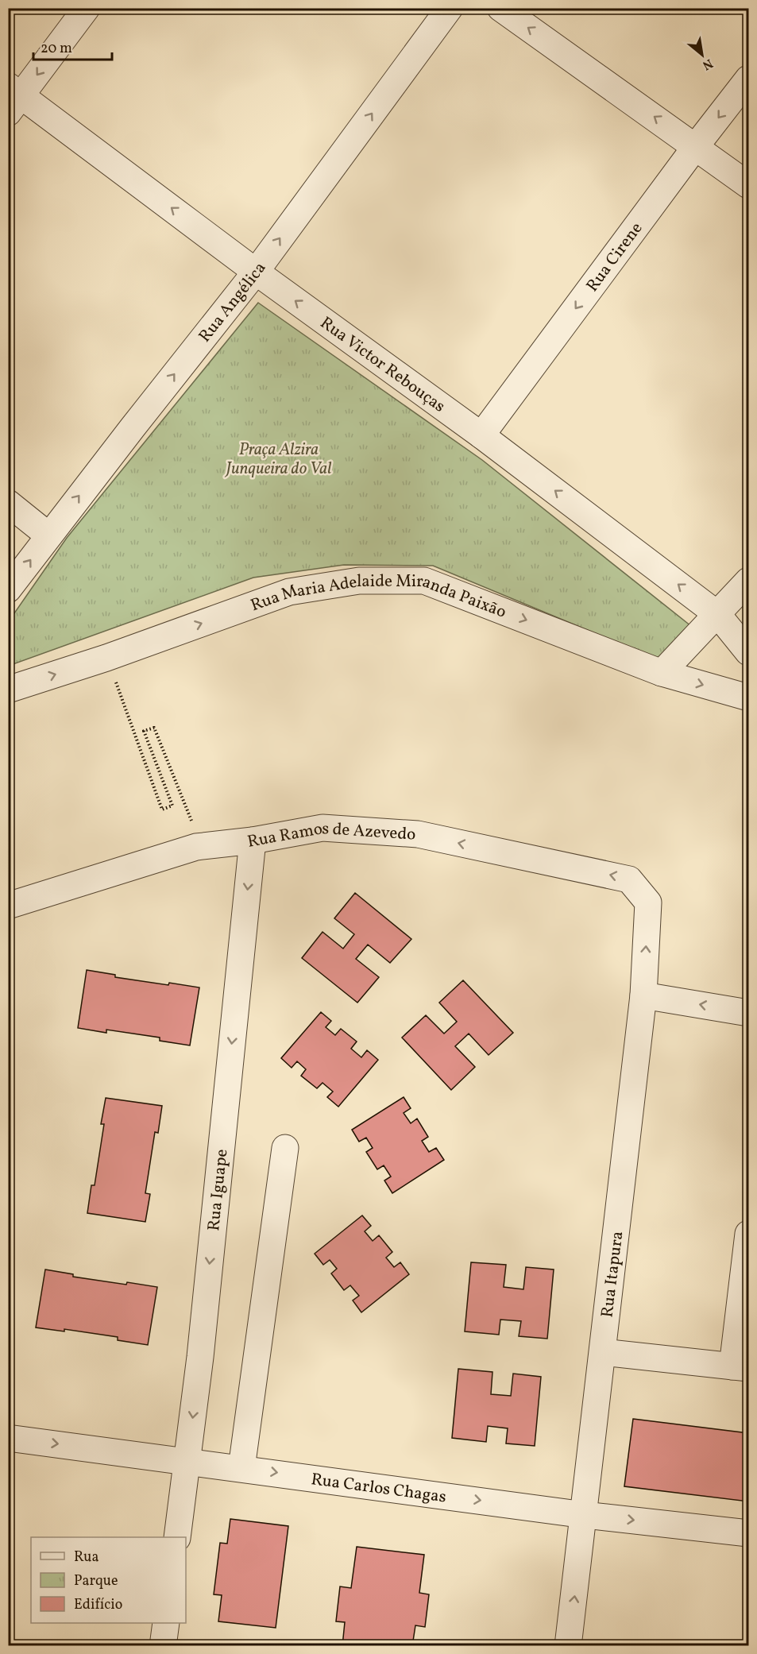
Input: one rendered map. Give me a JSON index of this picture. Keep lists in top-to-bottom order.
{
  "streets": {
    "street": [
      "Rua Cirene",
      "Rua Angélica",
      "Rua Victor Rebouças",
      "Rua Maria Adelaide Miranda Paixão",
      "Rua Ramos de Azevedo",
      "Rua Iguape",
      "Rua Itapura",
      "Rua Carlos Chagas"
    ]
  },
  "crossings": [
    ["Rua Cirene", "Rua Victor Rebouças"],
    ["Rua Angélica", "Rua Victor Rebouças"],
    ["Rua Ramos de Azevedo", "Rua Iguape"],
    ["Rua Ramos de Azevedo", "Rua Itapura"],
    ["Rua Iguape", "Rua Carlos Chagas"],
    ["Rua Itapura", "Rua Carlos Chagas"]
  ],
  "one_way": [
    "Rua Cirene",
    "Rua Angélica",
    "Rua Victor Rebouças",
    "Rua Maria Adelaide Miranda Paixão",
    "Rua Ramos de Azevedo",
    "Rua Carlos Chagas"
  ],
  "parks": ["Praça Alzira Junqueira do Val"],
  "legend": ["Rua", "Parque", "Edifício"],
  "scale_bar": "20 m",
  "north": "bottom right"
}
